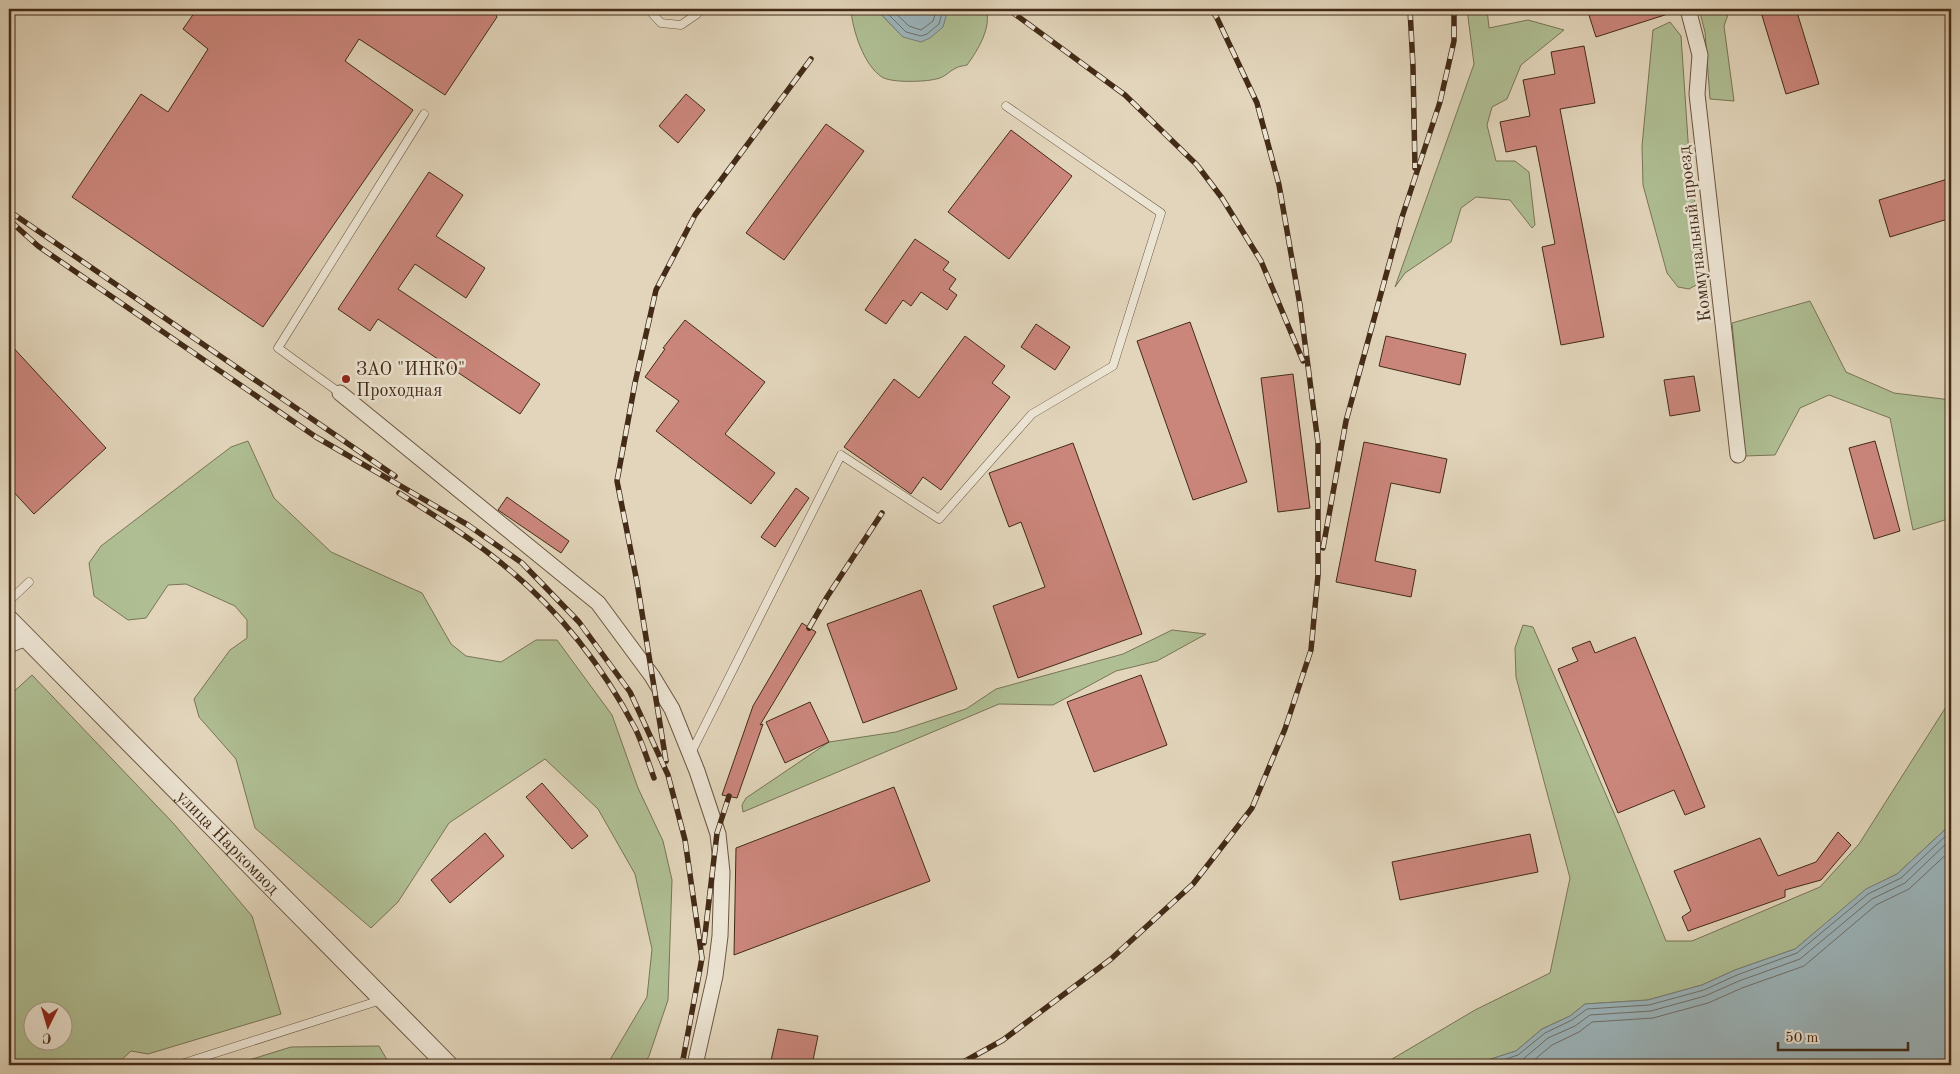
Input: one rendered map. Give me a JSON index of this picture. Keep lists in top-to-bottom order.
{
  "streets": {
    "street": ["Коммунальный проезд", "улица Наркомвод"]
  },
  "places": ["ЗАО \"ИНКО\" Проходная"],
  "scale_bar": "50 m",
  "north": "bottom"
}
